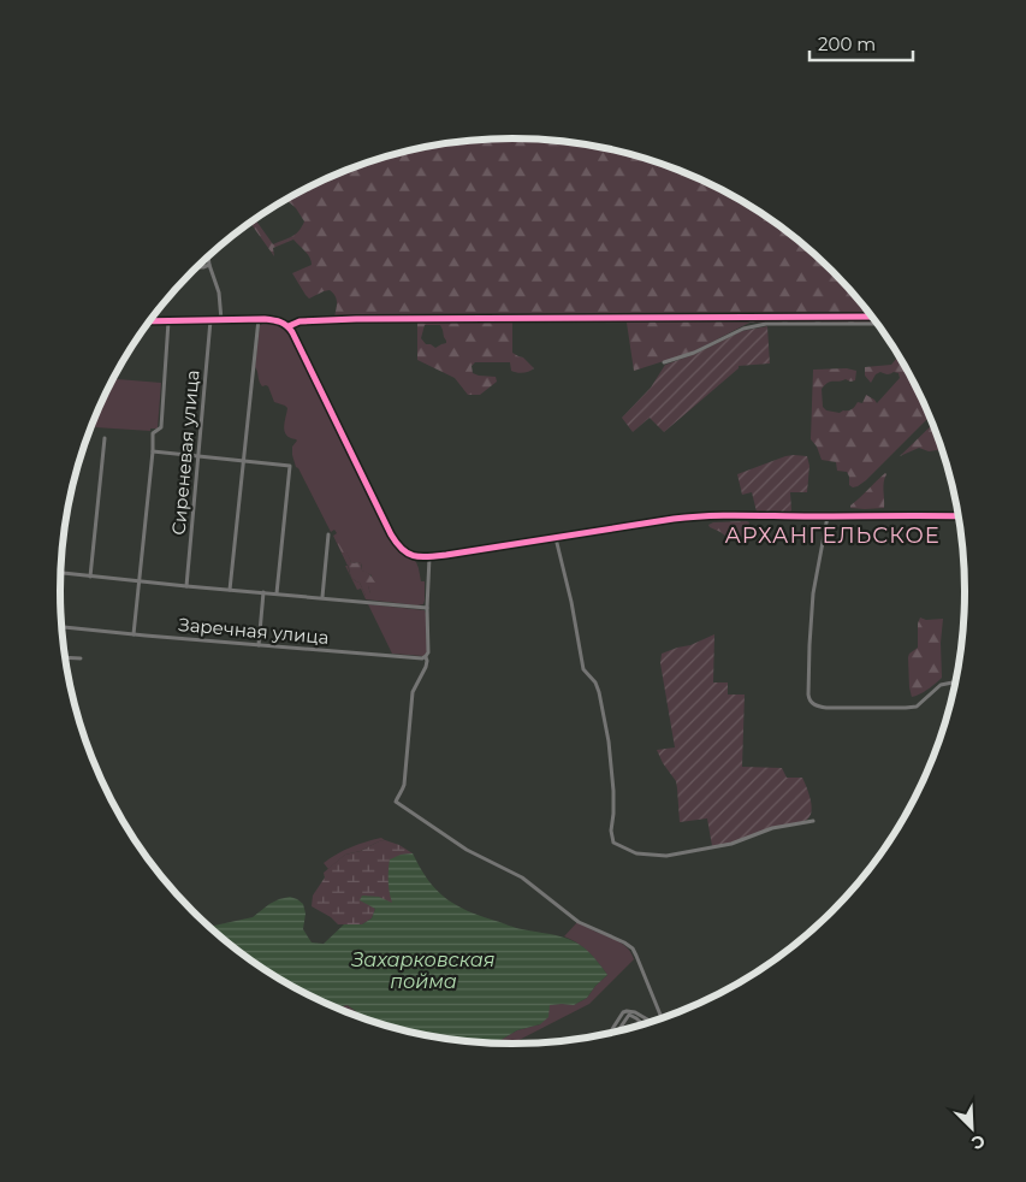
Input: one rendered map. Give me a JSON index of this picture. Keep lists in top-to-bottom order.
{
  "streets": {
    "street": ["Сиреневая улица", "Заречная улица"]
  },
  "districts": ["АРХАНГЕЛЬСКОЕ"],
  "water": ["Захарковская пойма"],
  "scale_bar": "200 m",
  "north": "bottom right"
}
